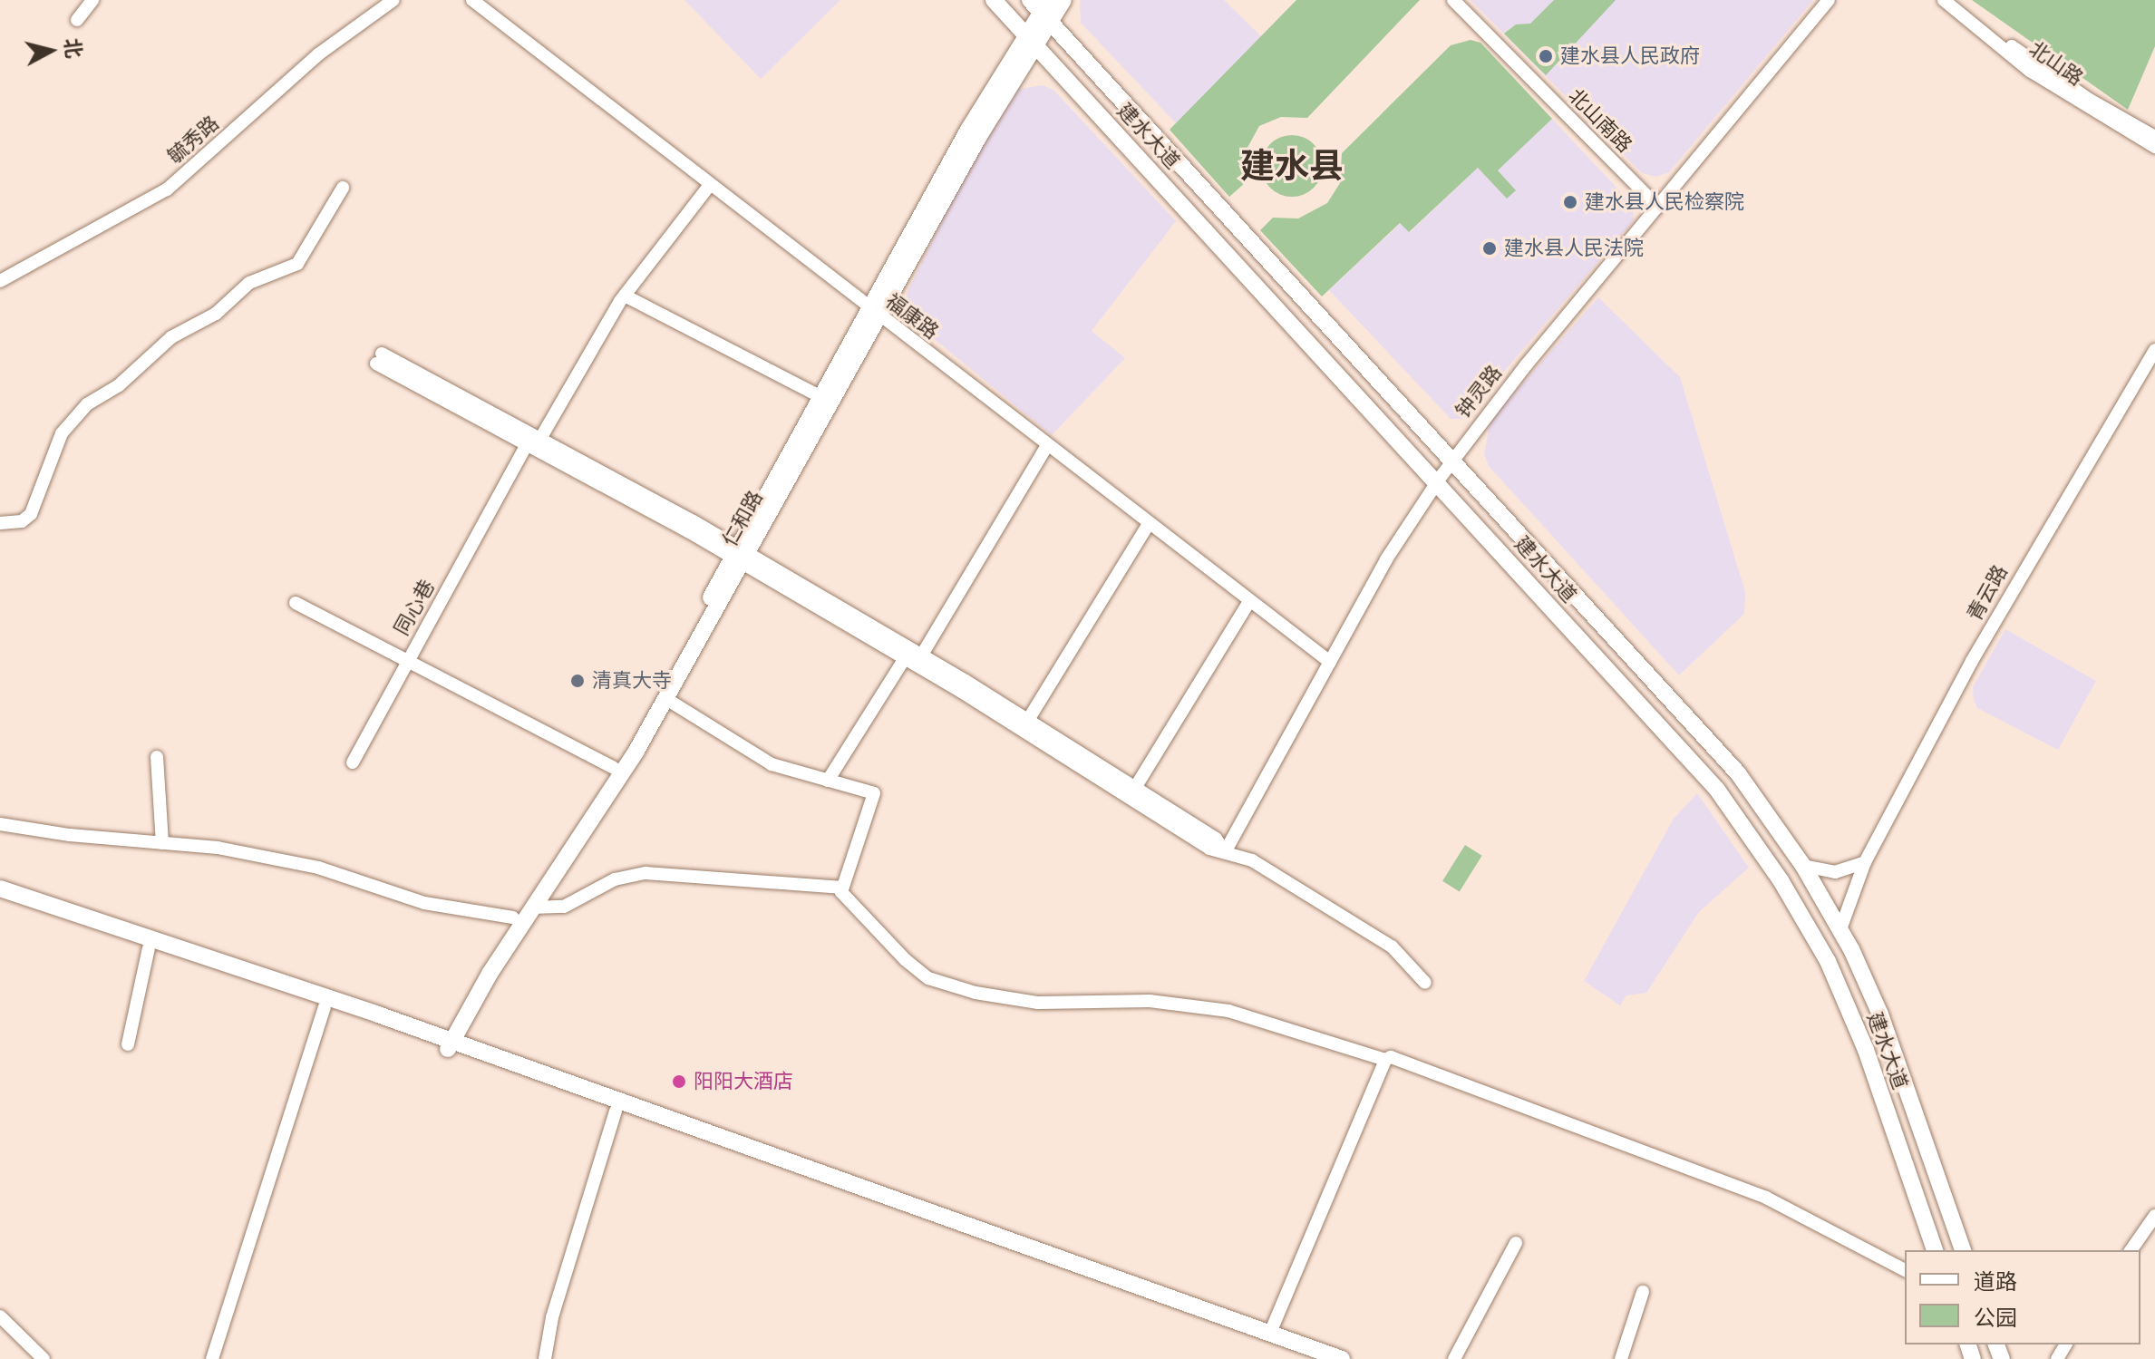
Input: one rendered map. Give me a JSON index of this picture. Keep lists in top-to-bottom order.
{
  "streets": {
    "main road": ["建水大道", "仁和路"],
    "street": [
      "北山路",
      "北山南路",
      "毓秀路",
      "福康路",
      "钟灵路",
      "青云路",
      "同心巷"
    ]
  },
  "crossings": [
    ["北山南路", "钟灵路"],
    ["建水大道", "钟灵路"],
    ["建水大道", "仁和路"],
    ["建水大道", "青云路"],
    ["福康路", "钟灵路"],
    ["福康路", "仁和路"],
    ["福康路", "同心巷"],
    ["仁和路", "同心巷"]
  ],
  "districts": ["建水县"],
  "places": [
    "建水县人民政府",
    "建水县人民检察院",
    "建水县人民法院",
    "清真大寺",
    "阳阳大酒店"
  ],
  "legend": ["道路", "公园"],
  "north": "right"
}
